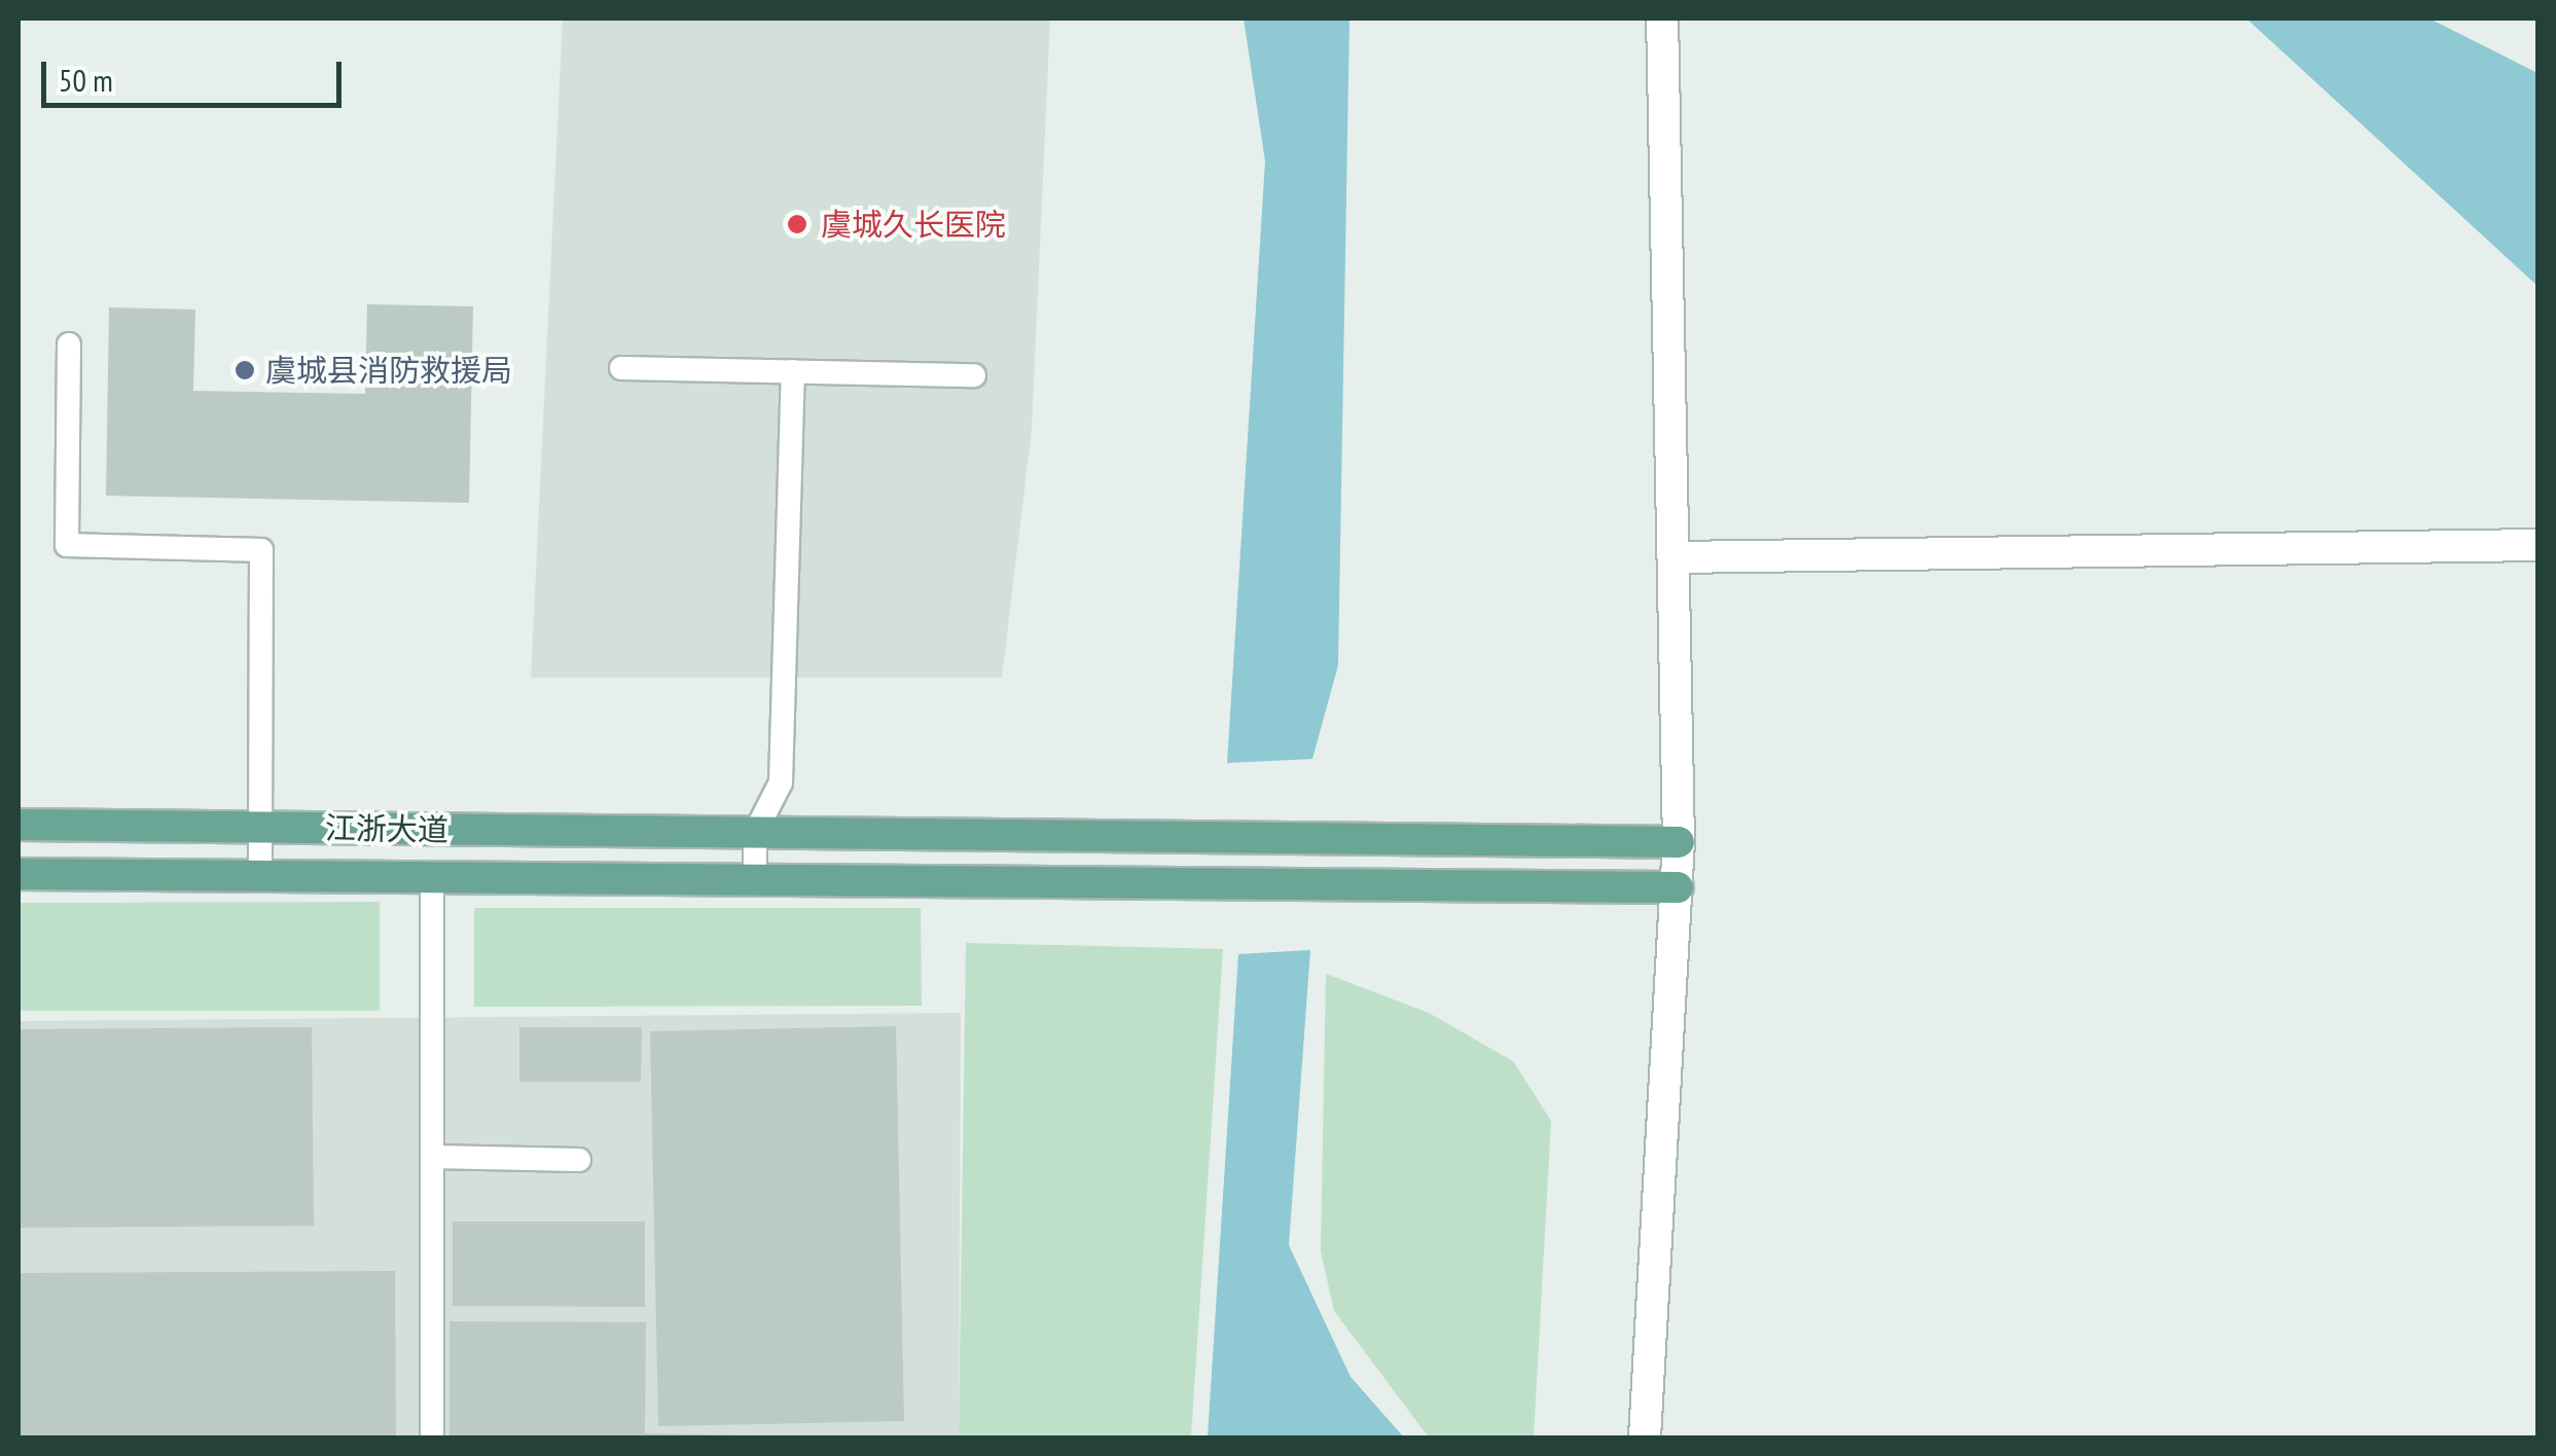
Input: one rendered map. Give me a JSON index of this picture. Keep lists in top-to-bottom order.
{
  "streets": {
    "main road": ["江浙大道"]
  },
  "places": ["虞城久长医院", "虞城县消防救援局"],
  "scale_bar": "50 m"
}
